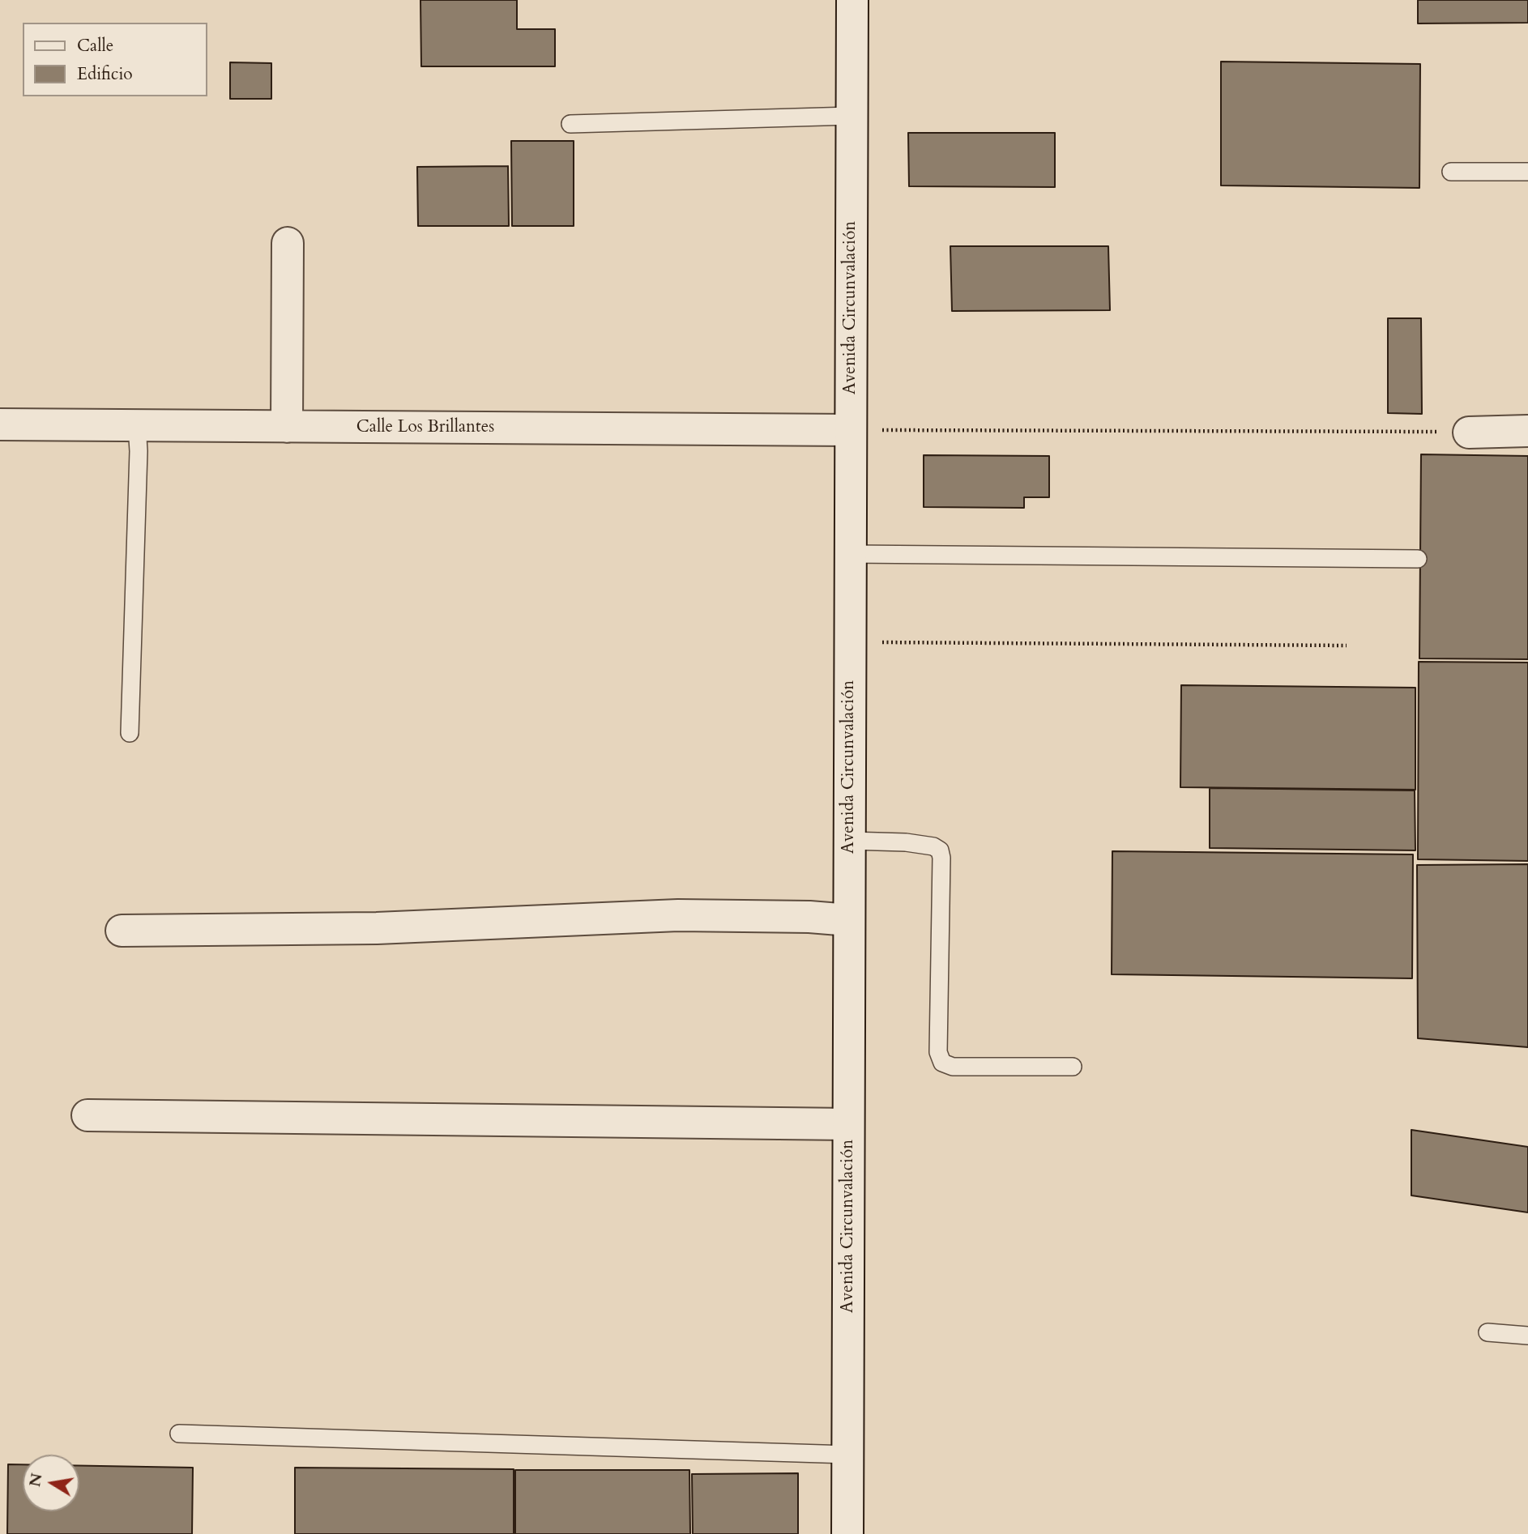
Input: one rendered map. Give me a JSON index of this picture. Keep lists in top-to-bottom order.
{
  "streets": {
    "street": ["Avenida Circunvalación", "Calle Los Brillantes"]
  },
  "crossings": [
    ["Avenida Circunvalación", "Calle Los Brillantes"]
  ],
  "legend": ["Calle", "Edificio"],
  "north": "left"
}
